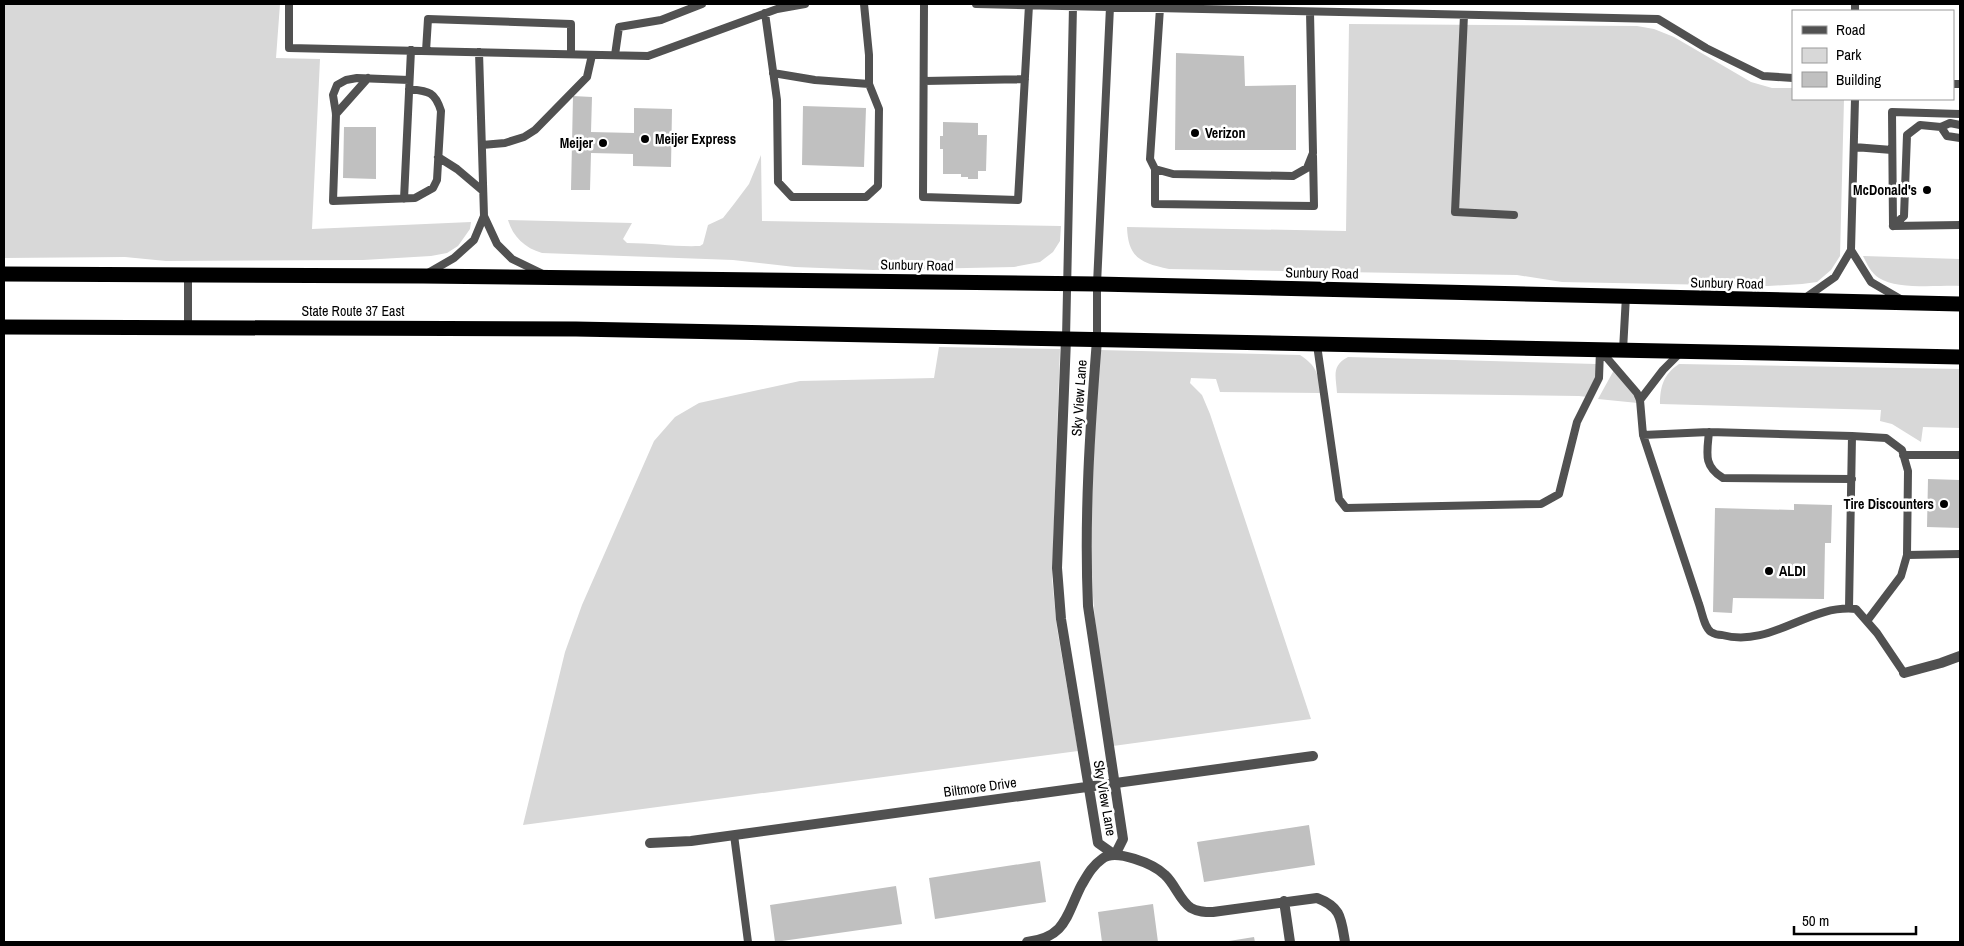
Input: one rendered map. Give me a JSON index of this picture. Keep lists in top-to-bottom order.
{
  "streets": {
    "highway": ["Sunbury Road", "State Route 37 East"],
    "street": ["Sky View Lane", "Biltmore Drive"]
  },
  "crossings": [
    ["State Route 37 East", "Sky View Lane"],
    ["Sky View Lane", "Biltmore Drive"]
  ],
  "places": [
    "Verizon",
    "Meijer Express",
    "Meijer",
    "McDonald's",
    "Tire Discounters",
    "ALDI"
  ],
  "legend": ["Road", "Park", "Building"],
  "scale_bar": "50 m"
}
